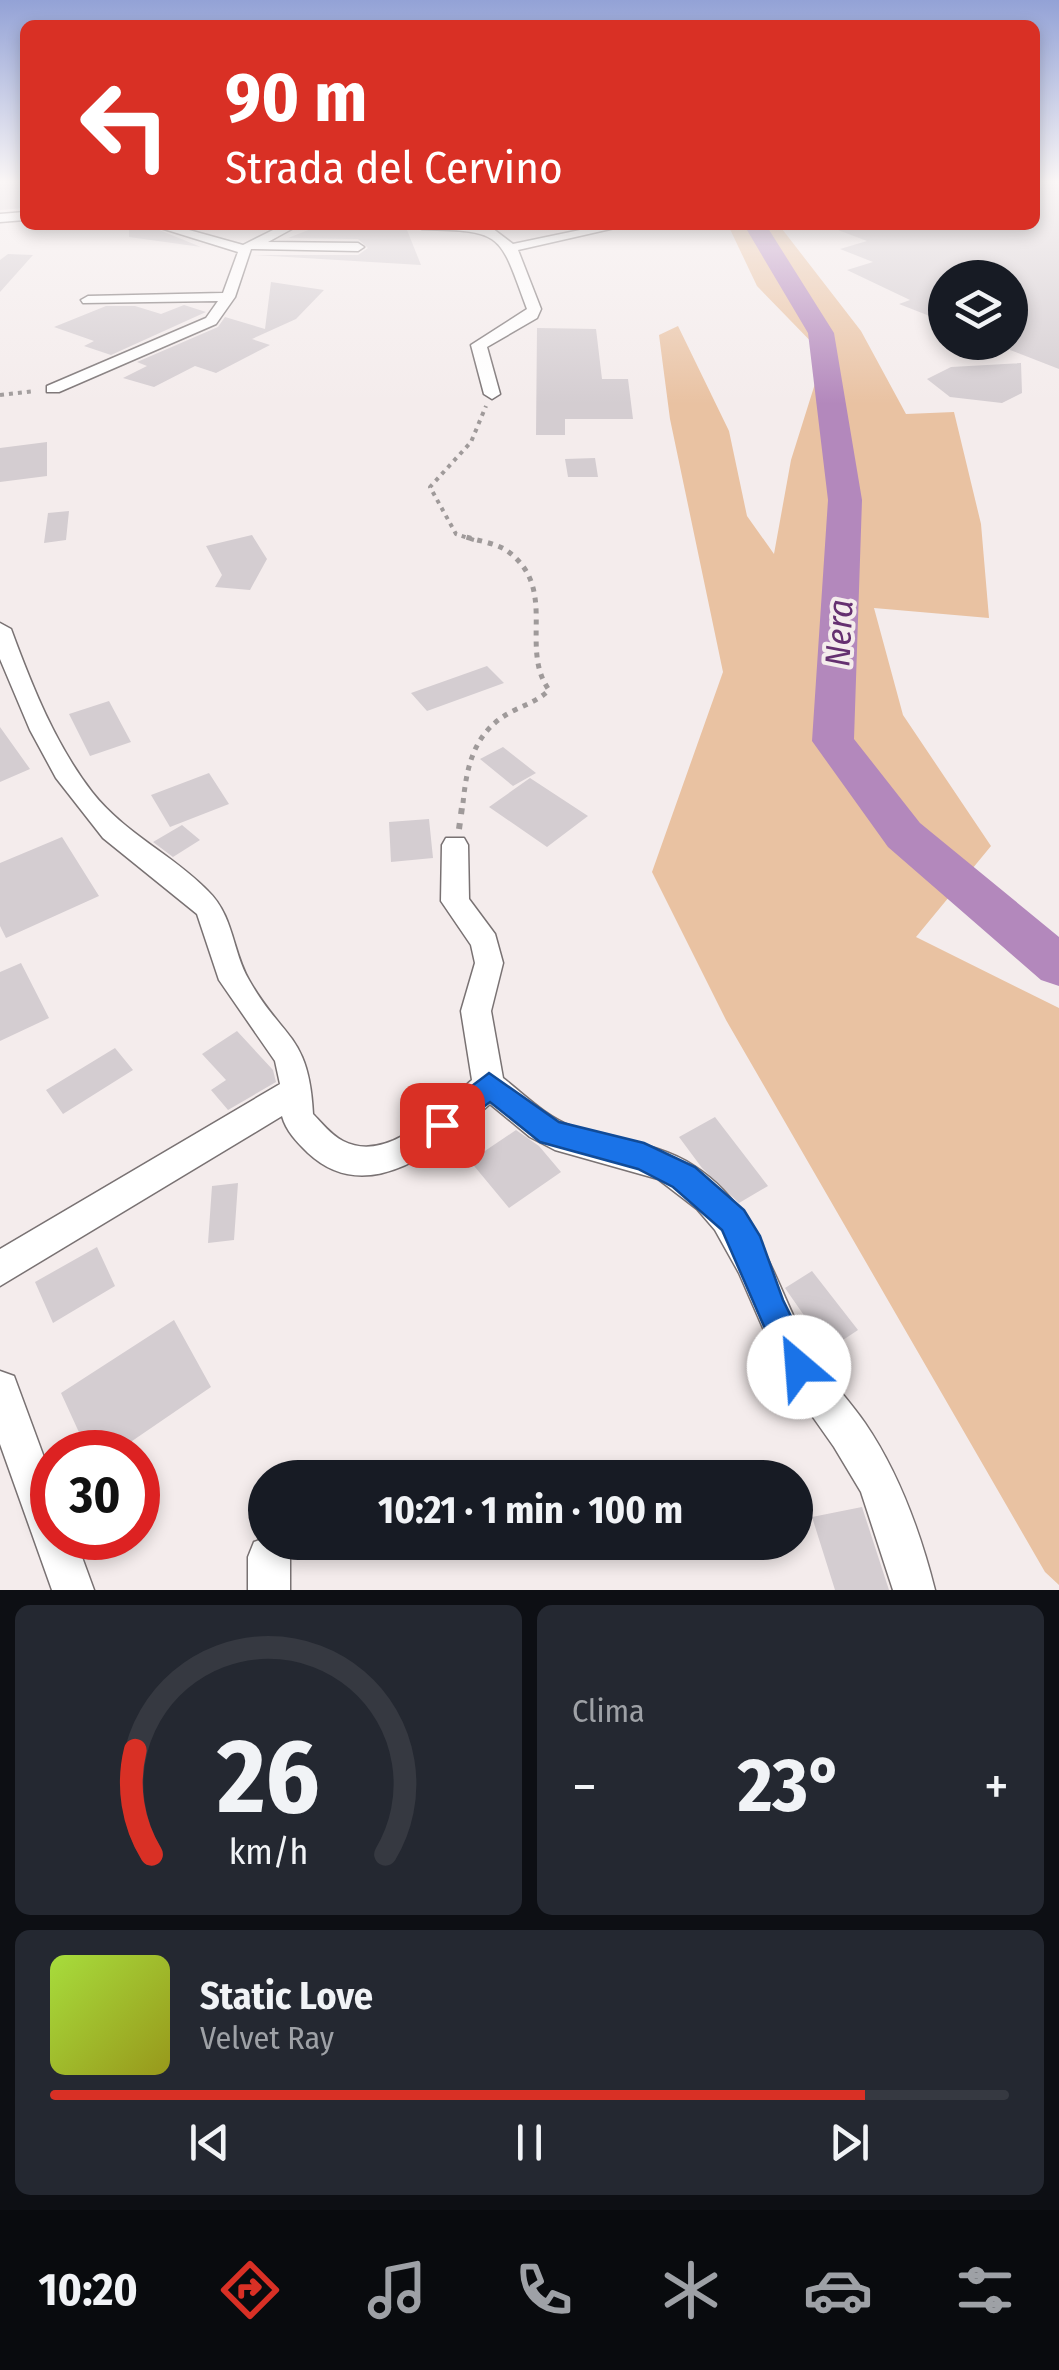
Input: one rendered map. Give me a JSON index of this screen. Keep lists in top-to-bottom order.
{
  "water": ["Nera"],
  "page": {
    "turn": ["90 m", "Strada del Cervino"],
    "limit": "30",
    "trip": "10:21 · 1 min · 100 m",
    "tile": "Clima",
    "heat": ["−", "23°", "+"],
    "song": ["Static Love", "Velvet Ray"],
    "tabs": "10:20",
    "gauge": ["26", "km/h"]
  }
}
